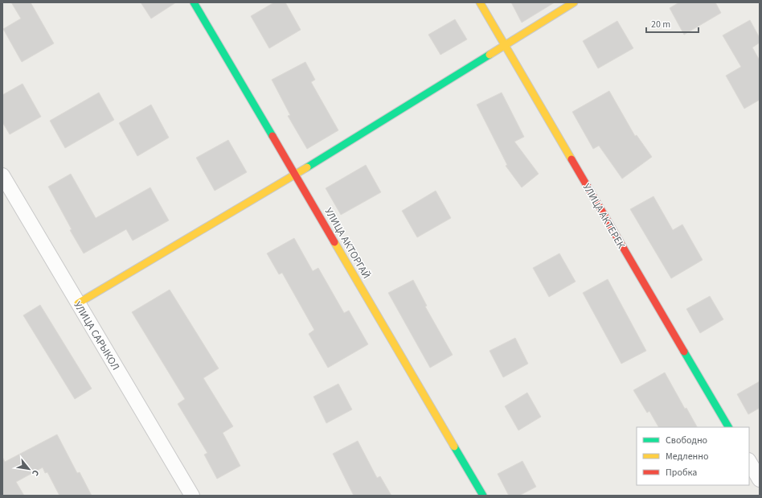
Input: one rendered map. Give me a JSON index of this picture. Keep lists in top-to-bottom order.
{
  "streets": {
    "street": ["УЛИЦА АКТЕРЕК", "УЛИЦА АКТОРГАЙ", "УЛИЦА САРЫКОЛ"]
  },
  "legend": ["Свободно", "Медленно", "Пробка"],
  "scale_bar": "20 m",
  "north": "bottom right"
}
